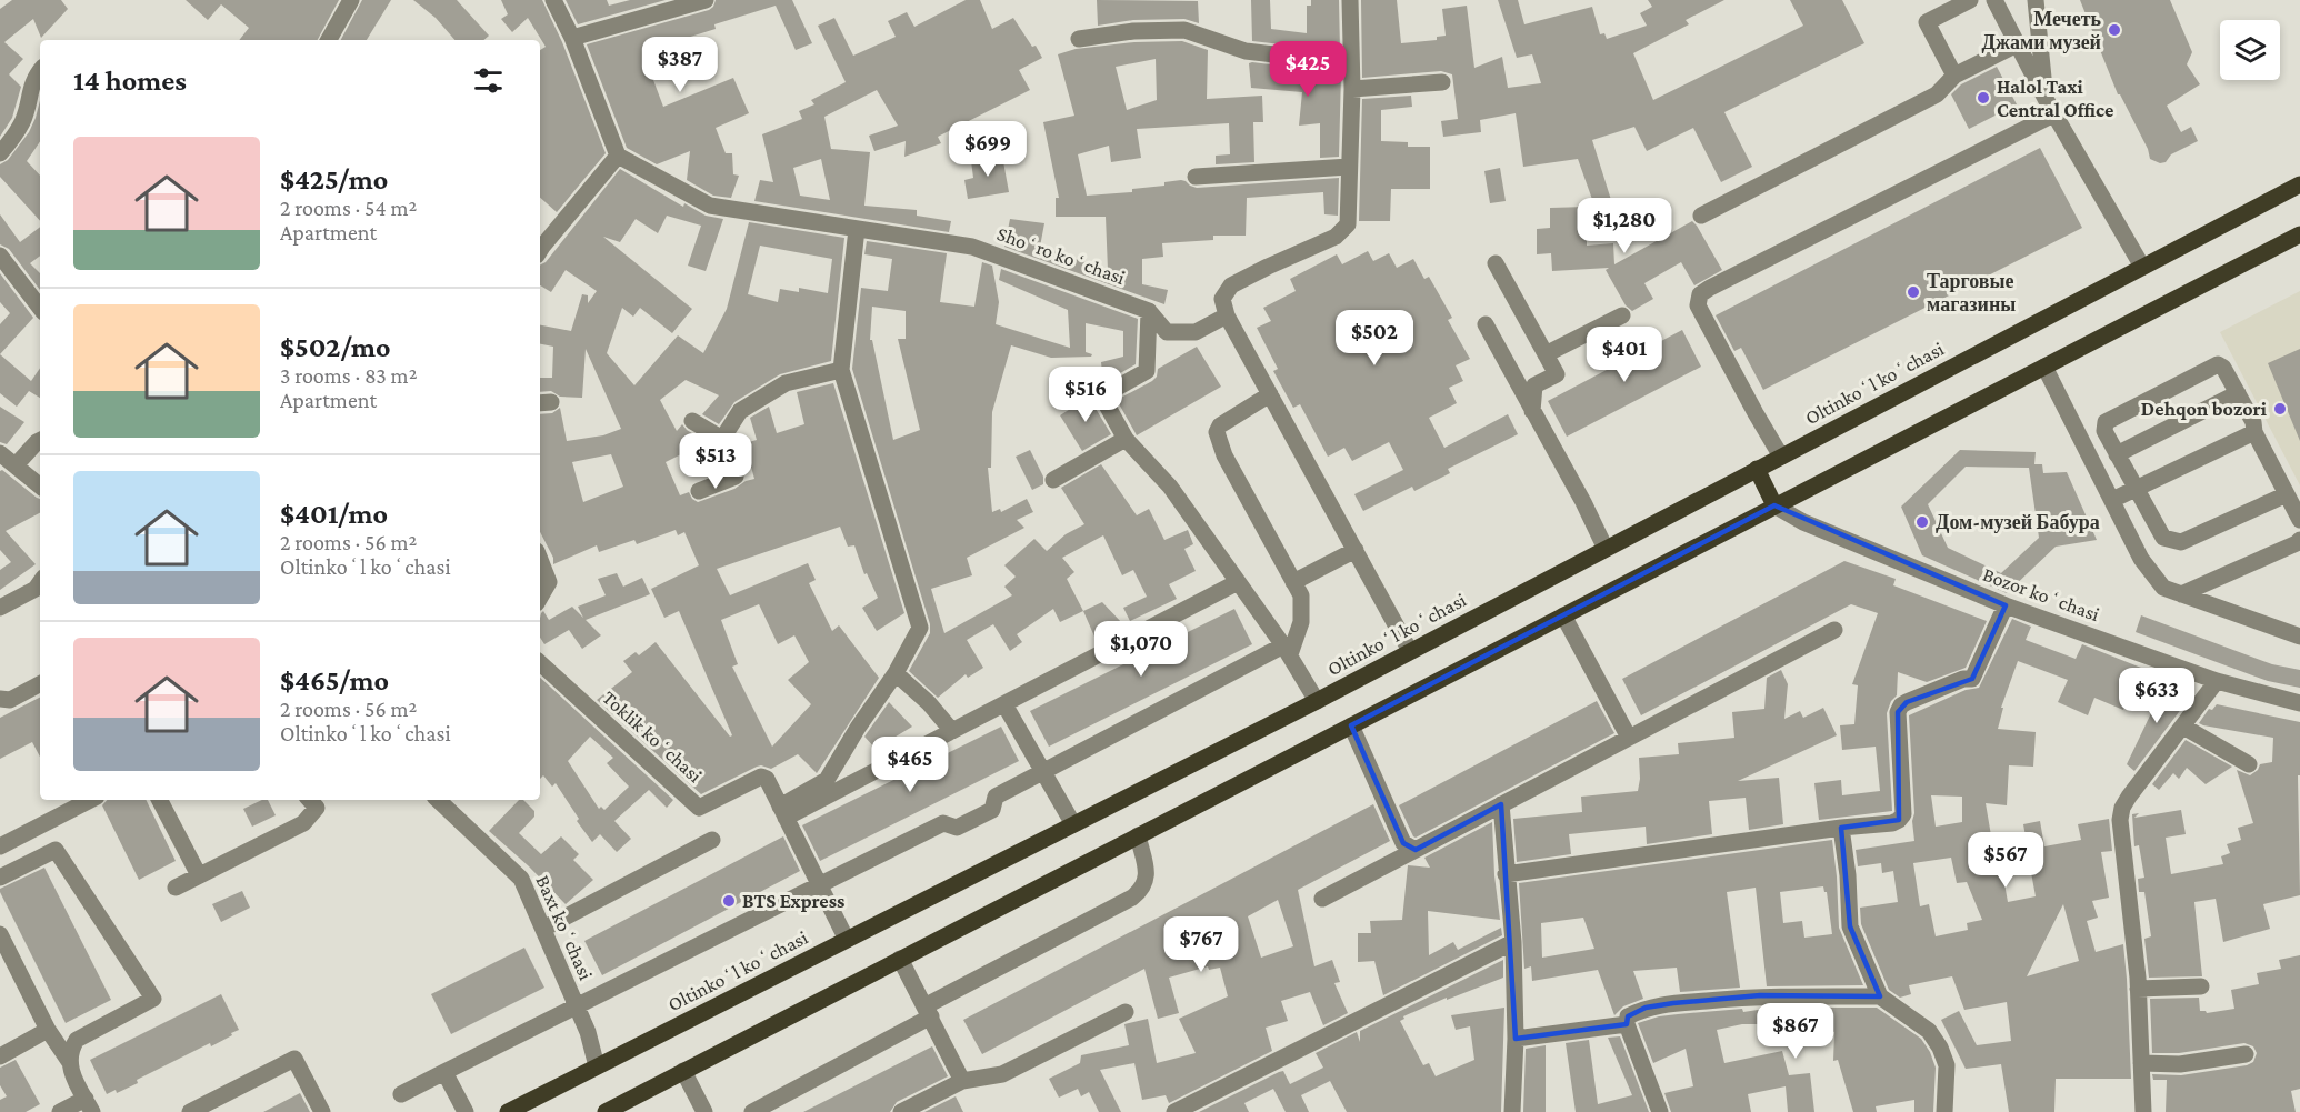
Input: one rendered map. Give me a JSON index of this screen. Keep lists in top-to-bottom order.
{
  "streets": {
    "main road": ["Oltinkoʻl koʻchasi"],
    "street": [
      "Shoʻro koʻchasi",
      "Bozor koʻchasi",
      "Toklik koʻchasi",
      "Baxt koʻchasi"
    ]
  },
  "crossings": [
    ["Oltinkoʻl koʻchasi", "Toklik koʻchasi"],
    ["Oltinkoʻl koʻchasi", "Baxt koʻchasi"]
  ],
  "places": [
    "Мечеть Джами музей",
    "Halol Taxi Central Office",
    "Тарговые магазины",
    "Dehqon bozori",
    "Дом-музей Бабура",
    "BTS Express"
  ],
  "page": {
    "price": [
      "$387",
      "$425",
      "$699",
      "$1,280",
      "$502",
      "$401",
      "$516",
      "$513",
      "$1,070",
      "$633",
      "$465",
      "$567",
      "$767",
      "$867"
    ],
    "heading": "14 homes",
    "list": [
      {
        "name": "$425/mo",
        "note": "2 rooms · 54 m² · Apartment"
      },
      {
        "name": "$502/mo",
        "note": "3 rooms · 83 m² · Apartment"
      },
      {
        "name": "$401/mo",
        "note": "2 rooms · 56 m² · Oltinkoʻl koʻchasi"
      },
      {
        "name": "$465/mo",
        "note": "2 rooms · 56 m² · Oltinkoʻl koʻchasi"
      }
    ]
  }
}
